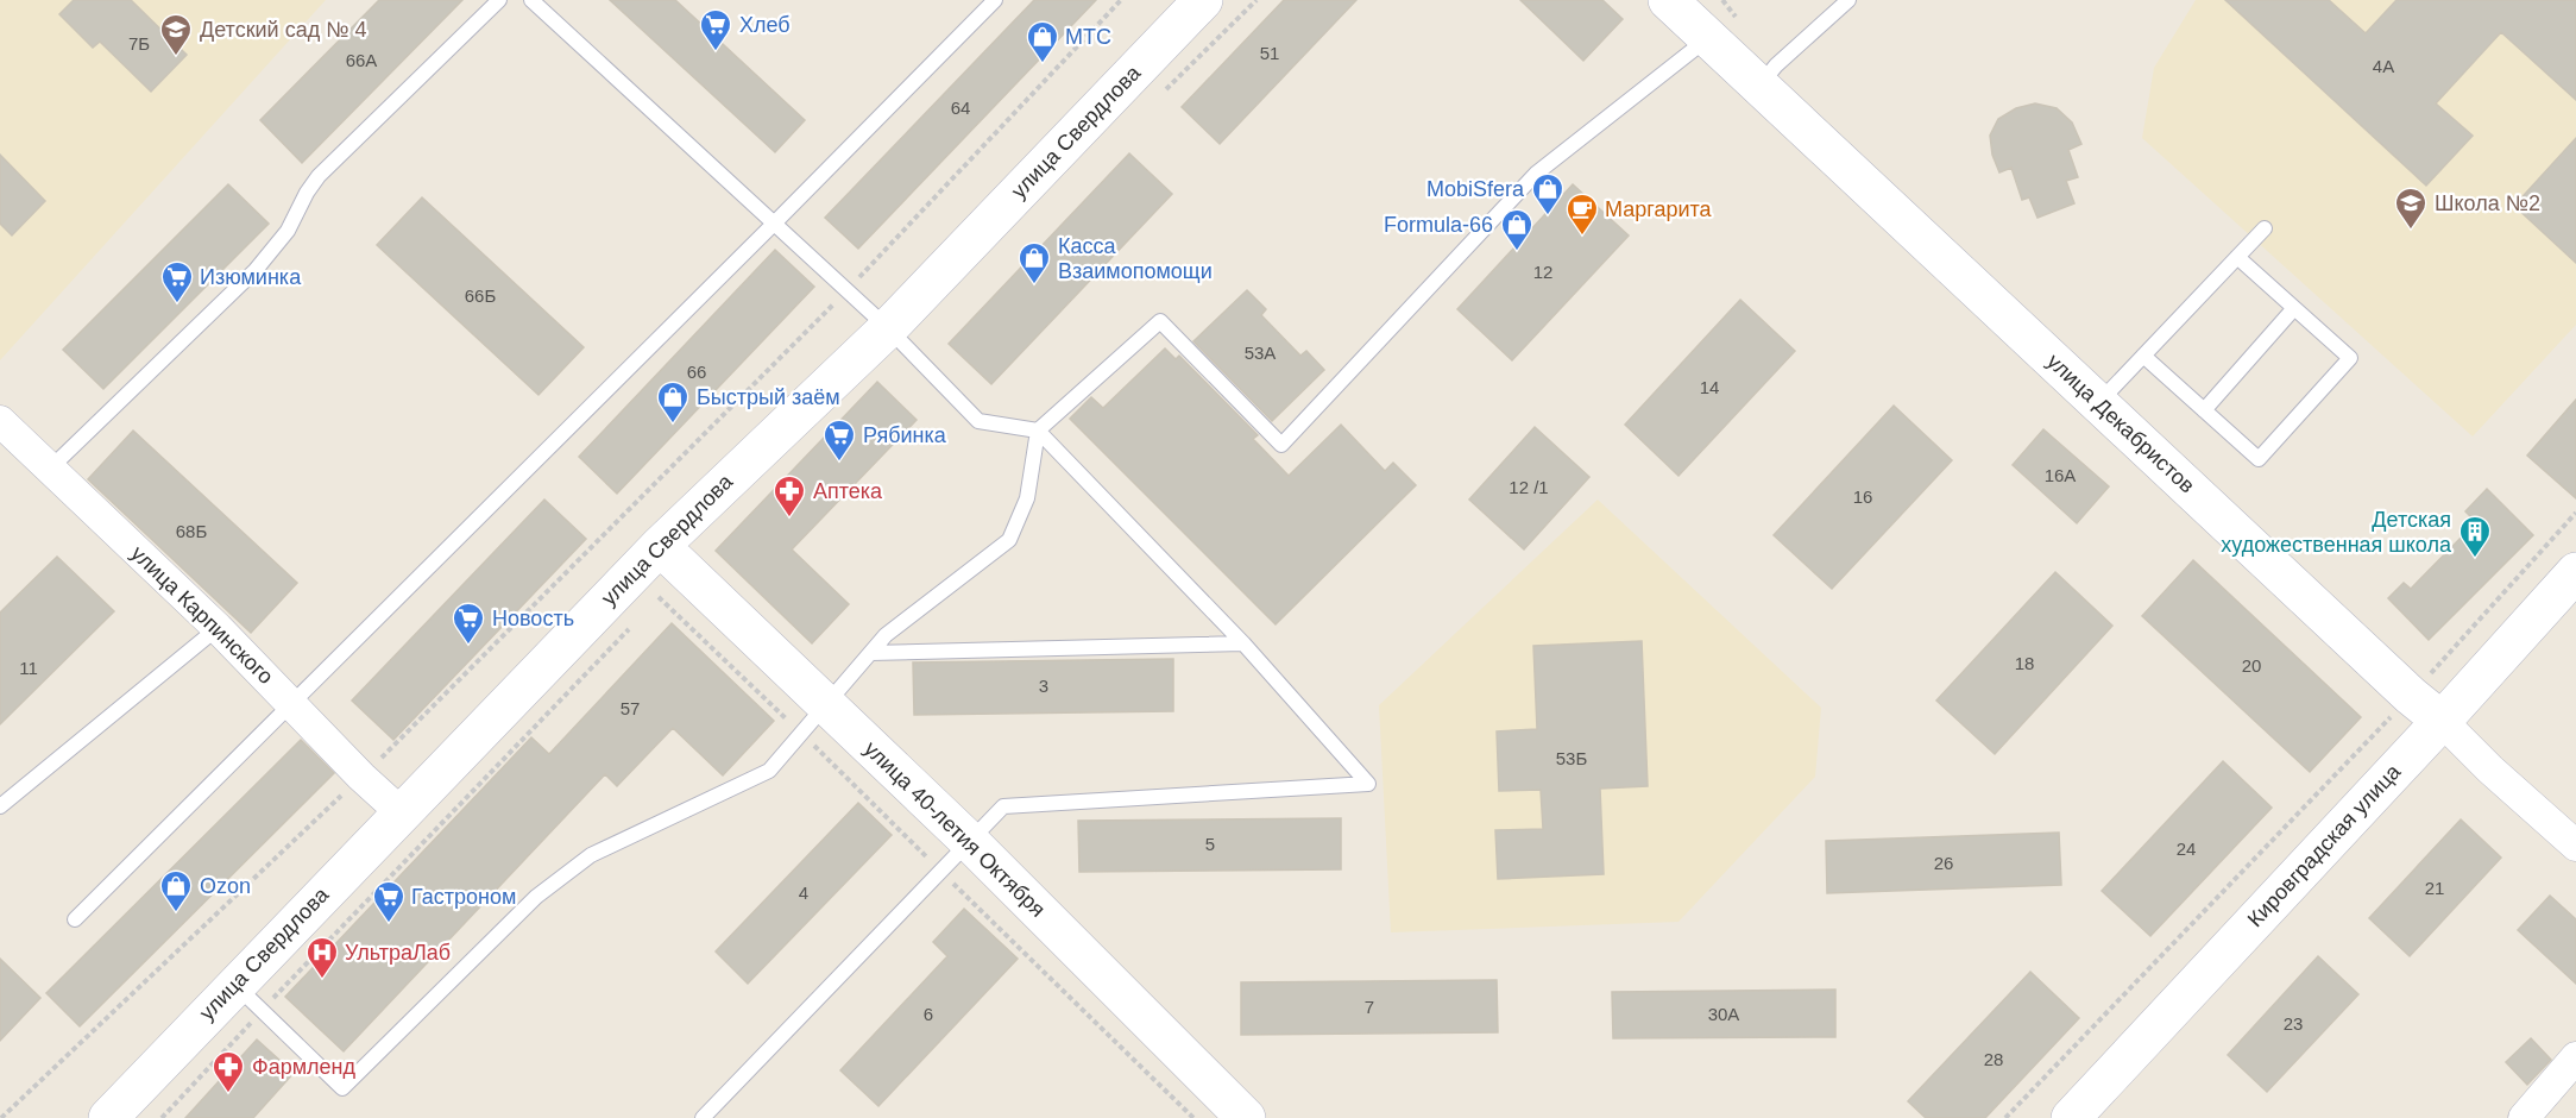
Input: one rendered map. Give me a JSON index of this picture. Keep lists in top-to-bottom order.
{
  "streets": {
    "street": [
      "улица Свердлова",
      "улица Декабристов",
      "улица Карпинского",
      "улица 40-летия Октября",
      "Кировградская улица"
    ]
  },
  "crossings": [
    ["улица Свердлова", "улица Карпинского"],
    ["улица Свердлова", "улица 40-летия Октября"],
    ["улица Декабристов", "Кировградская улица"]
  ],
  "places": {
    "supermarket": [
      "Хлеб",
      "Изюминка",
      "Рябинка",
      "Новость",
      "Гастроном"
    ],
    "school or university": ["Детский сад № 4", "Школа №2"],
    "shop": [
      "МТС",
      "MobiSfera",
      "Formula-66",
      "Касса Взаимопомощи",
      "Быстрый заём",
      "Ozon"
    ],
    "cafe": ["Маргарита"],
    "pharmacy": ["Аптека", "Фармленд"],
    "building": ["Детская художественная школа"],
    "hospital": ["УльтраЛаб"]
  },
  "house_numbers": [
    "7Б",
    "51",
    "66А",
    "4А",
    "64",
    "12",
    "66Б",
    "53А",
    "66",
    "14",
    "16А",
    "12 /1",
    "16",
    "68Б",
    "18",
    "20",
    "11",
    "3",
    "57",
    "53Б",
    "5",
    "24",
    "26",
    "21",
    "4",
    "7",
    "6",
    "30А",
    "23",
    "28"
  ]
}
